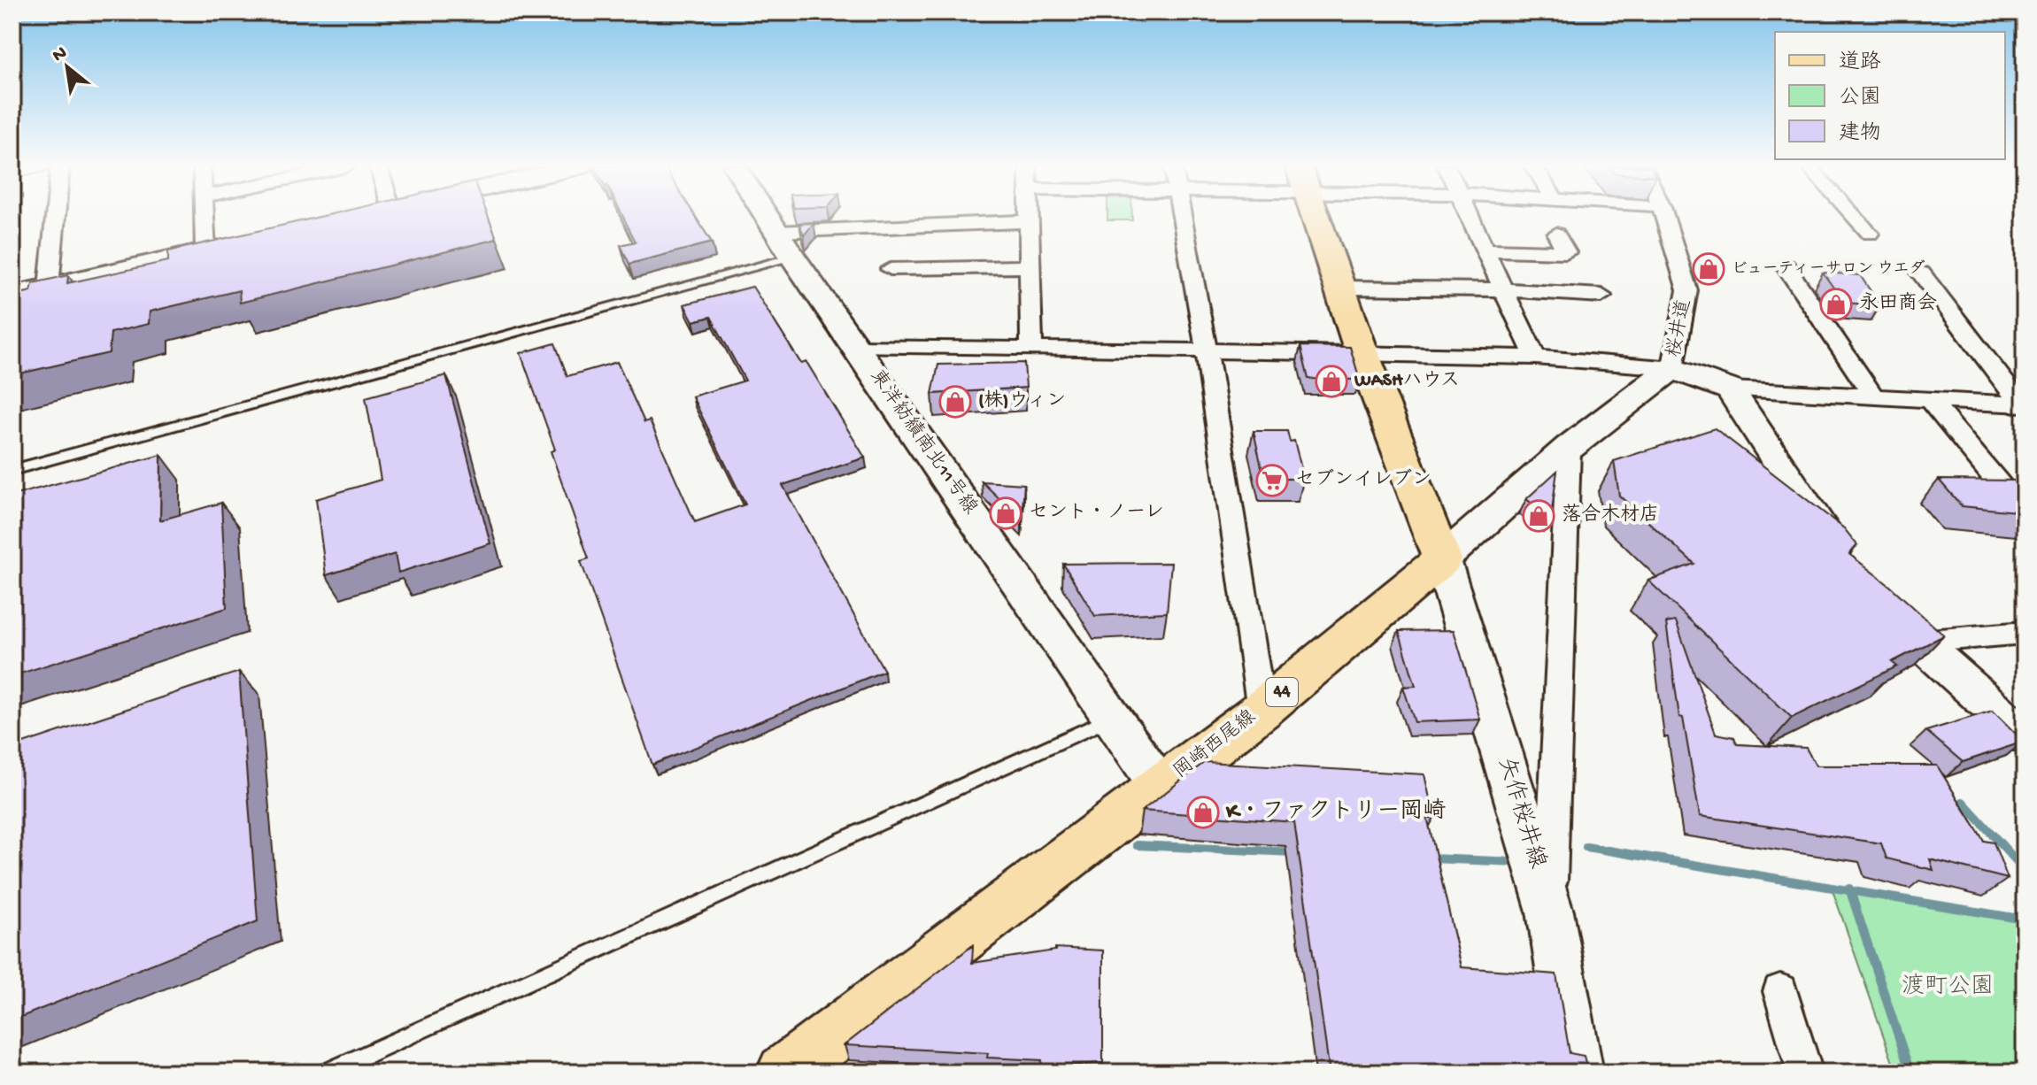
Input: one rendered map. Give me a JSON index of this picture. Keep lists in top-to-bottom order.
{
  "streets": {
    "main road": ["44", "岡崎西尾線"],
    "street": ["桜井道", "東洋紡績南北11号線", "矢作桜井線"]
  },
  "crossings": [
    ["桜井道", "岡崎西尾線"],
    ["桜井道", "矢作桜井線"],
    ["東洋紡績南北11号線", "岡崎西尾線"],
    ["岡崎西尾線", "矢作桜井線"]
  ],
  "parks": ["渡町公園"],
  "places": {
    "shop": [
      "ビューティーサロン ウエダ",
      "永田商会",
      "WASHハウス",
      "(株)ウィン",
      "セント・ノーレ",
      "落合木材店",
      "K・ファクトリー岡崎"
    ],
    "supermarket": ["セブンイレブン"]
  },
  "legend": ["道路", "公園", "建物"],
  "north": "top left"
}
